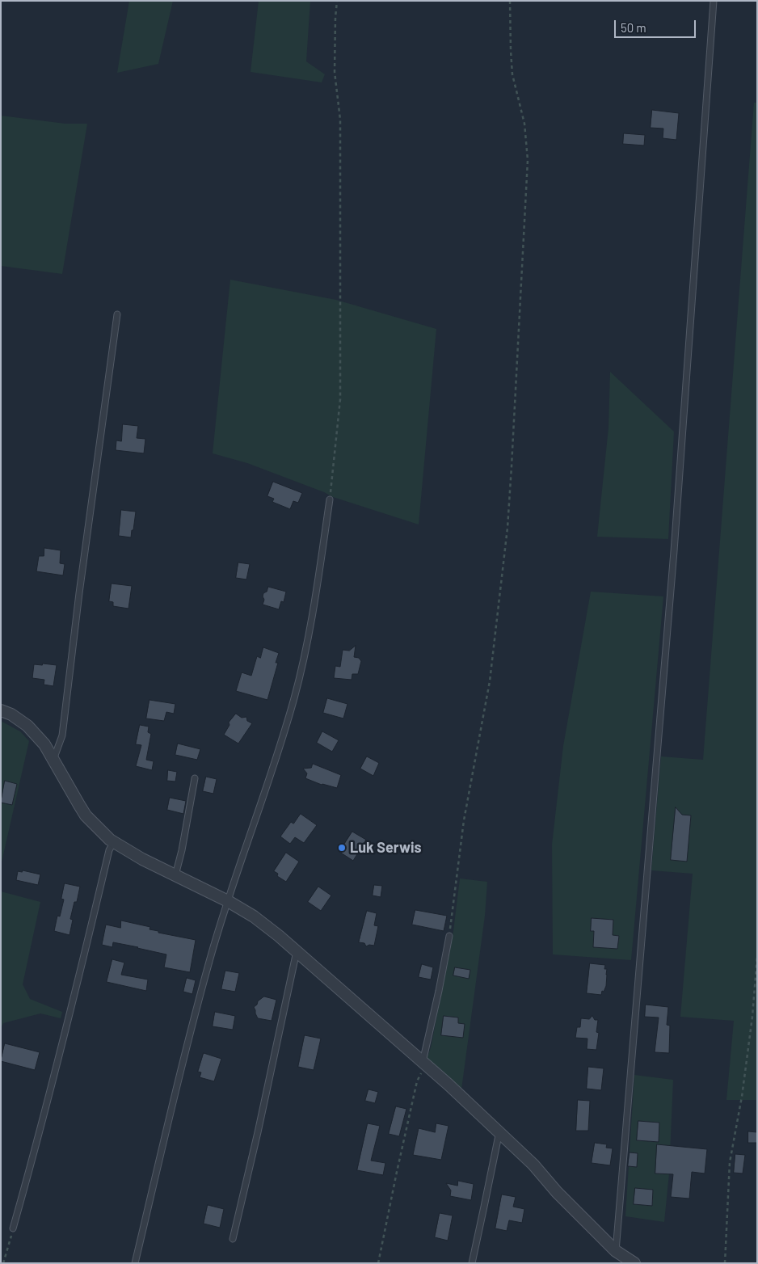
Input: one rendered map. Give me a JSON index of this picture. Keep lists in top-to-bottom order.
{
  "places": ["Luk Serwis"],
  "scale_bar": "50 m"
}
